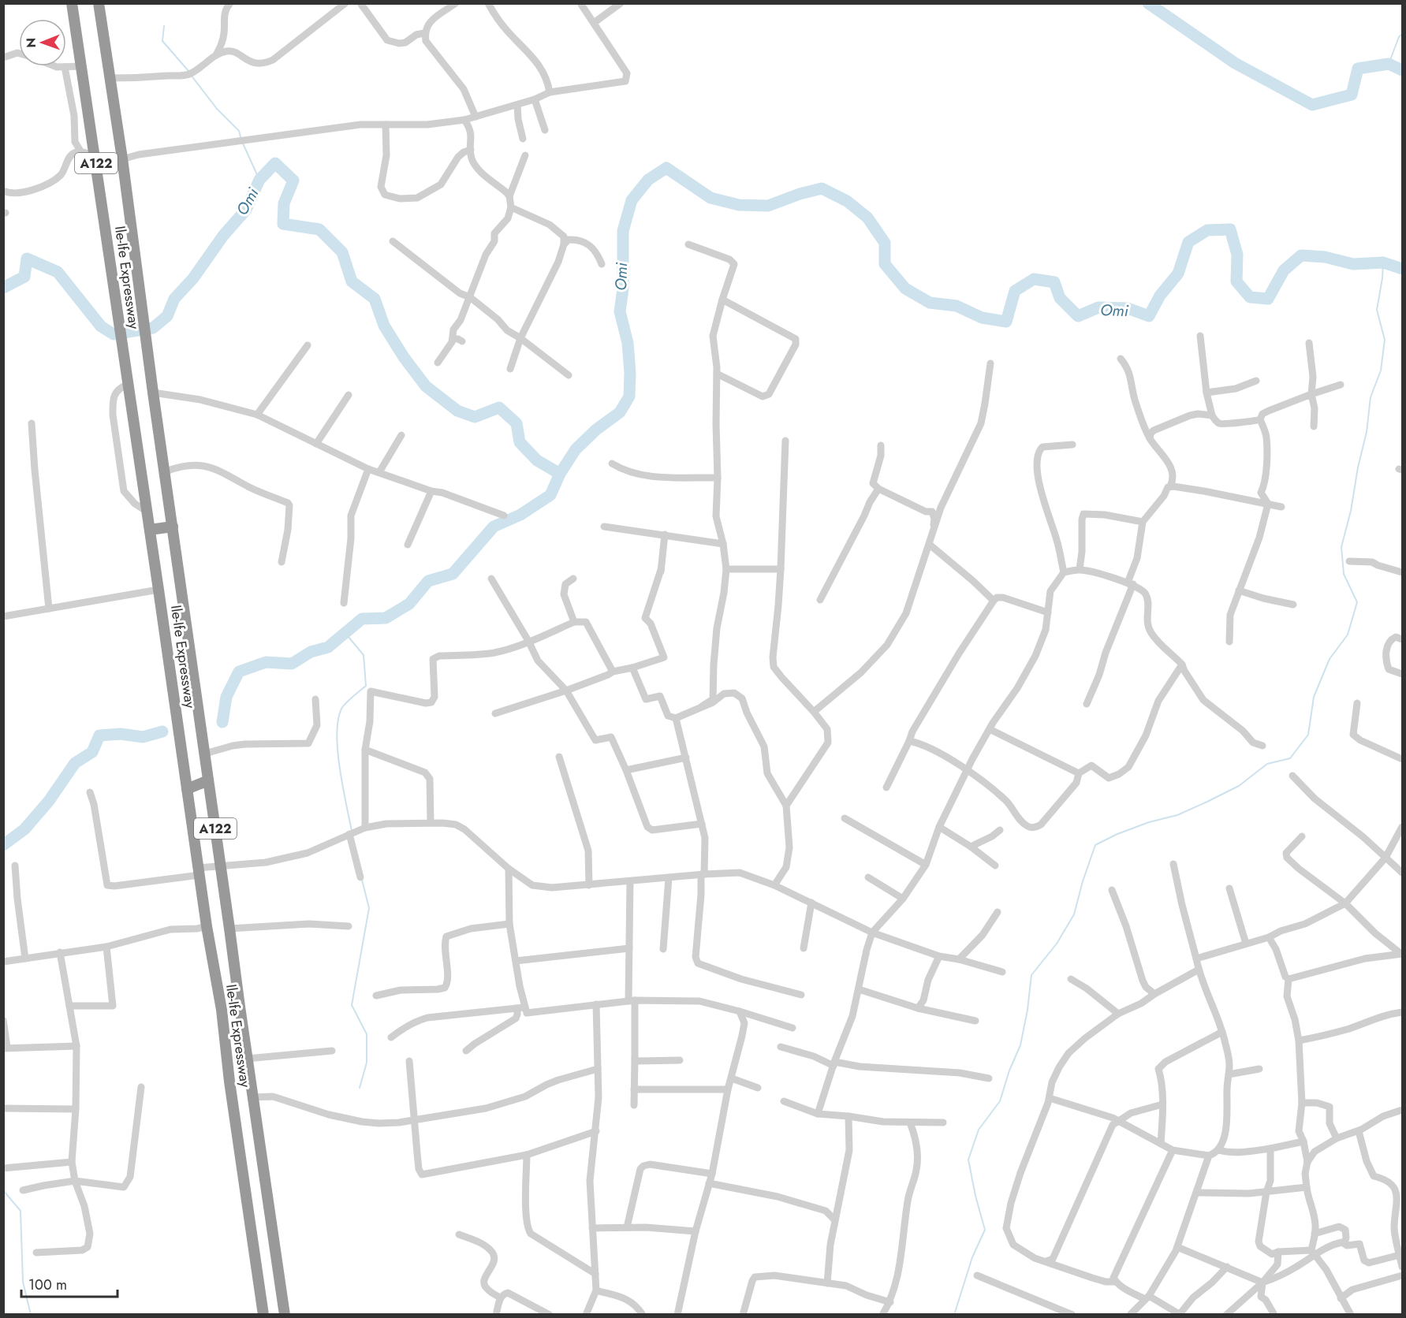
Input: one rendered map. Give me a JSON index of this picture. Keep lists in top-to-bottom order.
{
  "streets": {
    "highway": ["A122", "Ile-Ife Expressway"]
  },
  "water": ["Omi"],
  "scale_bar": "100 m",
  "north": "left"
}
